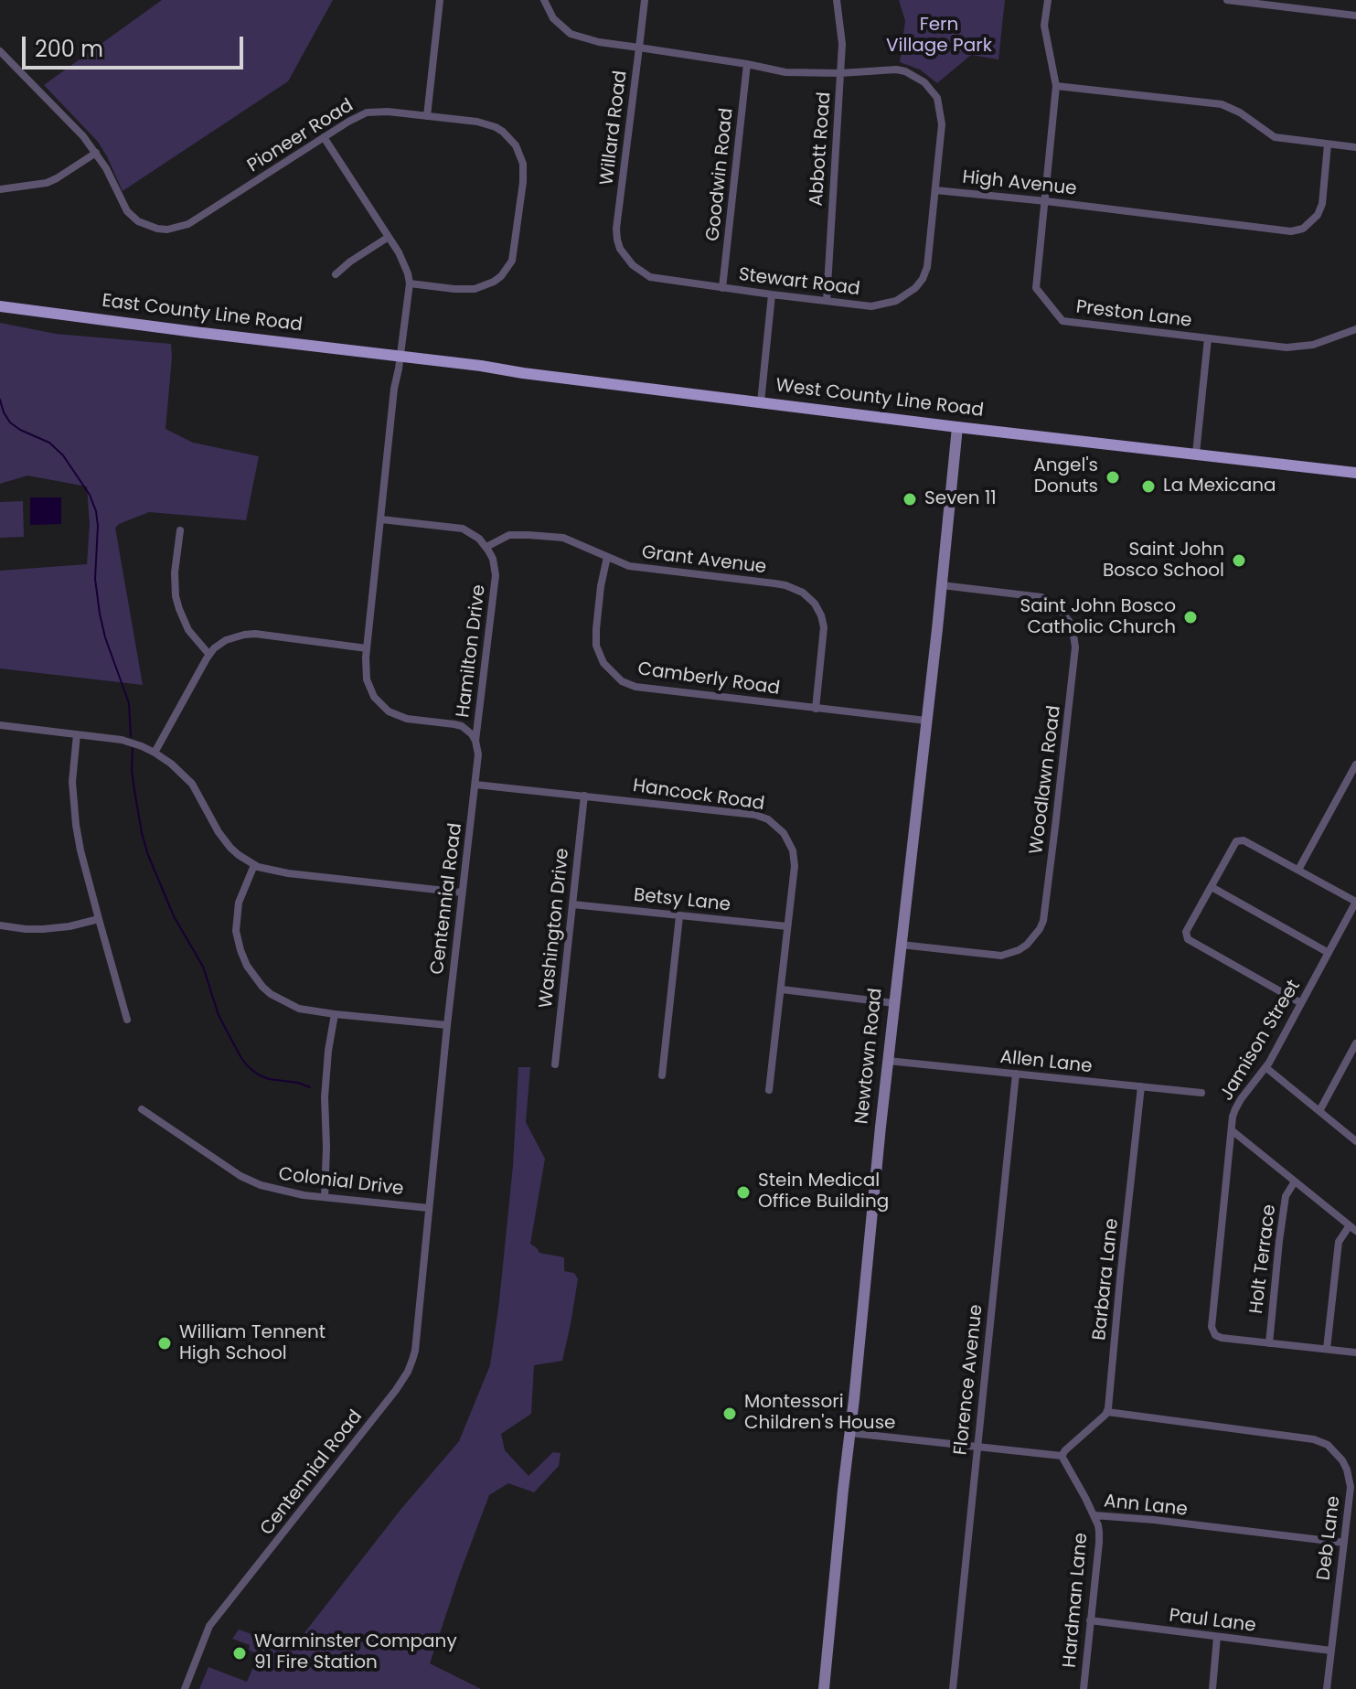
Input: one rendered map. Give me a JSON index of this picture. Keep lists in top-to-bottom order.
{
  "streets": {
    "main road": ["East County Line Road", "West County Line Road"],
    "street": [
      "Willard Road",
      "Pioneer Road",
      "Abbott Road",
      "Goodwin Road",
      "High Avenue",
      "Stewart Road",
      "Preston Lane",
      "Grant Avenue",
      "Hamilton Drive",
      "Camberly Road",
      "Woodlawn Road",
      "Hancock Road",
      "Centennial Road",
      "Betsy Lane",
      "Washington Drive",
      "Jamison Street",
      "Newtown Road",
      "Allen Lane",
      "Colonial Drive",
      "Holt Terrace",
      "Barbara Lane",
      "Florence Avenue",
      "Ann Lane",
      "Deb Lane",
      "Hardman Lane",
      "Paul Lane"
    ]
  },
  "crossings": [
    ["Willard Road", "High Avenue"],
    ["Willard Road", "Stewart Road"],
    ["Abbott Road", "High Avenue"],
    ["Abbott Road", "Stewart Road"],
    ["Goodwin Road", "High Avenue"],
    ["Goodwin Road", "Stewart Road"],
    ["High Avenue", "Stewart Road"],
    ["High Avenue", "Preston Lane"],
    ["East County Line Road", "West County Line Road"],
    ["West County Line Road", "Newtown Road"],
    ["Grant Avenue", "Hamilton Drive"],
    ["Grant Avenue", "Camberly Road"],
    ["Hamilton Drive", "Centennial Road"],
    ["Camberly Road", "Newtown Road"],
    ["Woodlawn Road", "Newtown Road"],
    ["Hancock Road", "Centennial Road"],
    ["Hancock Road", "Betsy Lane"],
    ["Hancock Road", "Washington Drive"],
    ["Centennial Road", "Colonial Drive"],
    ["Betsy Lane", "Washington Drive"],
    ["Jamison Street", "Holt Terrace"],
    ["Newtown Road", "Allen Lane"],
    ["Allen Lane", "Barbara Lane"],
    ["Allen Lane", "Florence Avenue"],
    ["Barbara Lane", "Deb Lane"],
    ["Ann Lane", "Deb Lane"],
    ["Ann Lane", "Hardman Lane"],
    ["Deb Lane", "Paul Lane"],
    ["Hardman Lane", "Paul Lane"]
  ],
  "parks": ["Fern Village Park"],
  "places": [
    "Angel's Donuts",
    "La Mexicana",
    "Seven 11",
    "Saint John Bosco School",
    "Saint John Bosco Catholic Church",
    "Stein Medical Office Building",
    "William Tennent High School",
    "Montessori Children's House",
    "Warminster Company 91 Fire Station"
  ],
  "scale_bar": "200 m"
}
